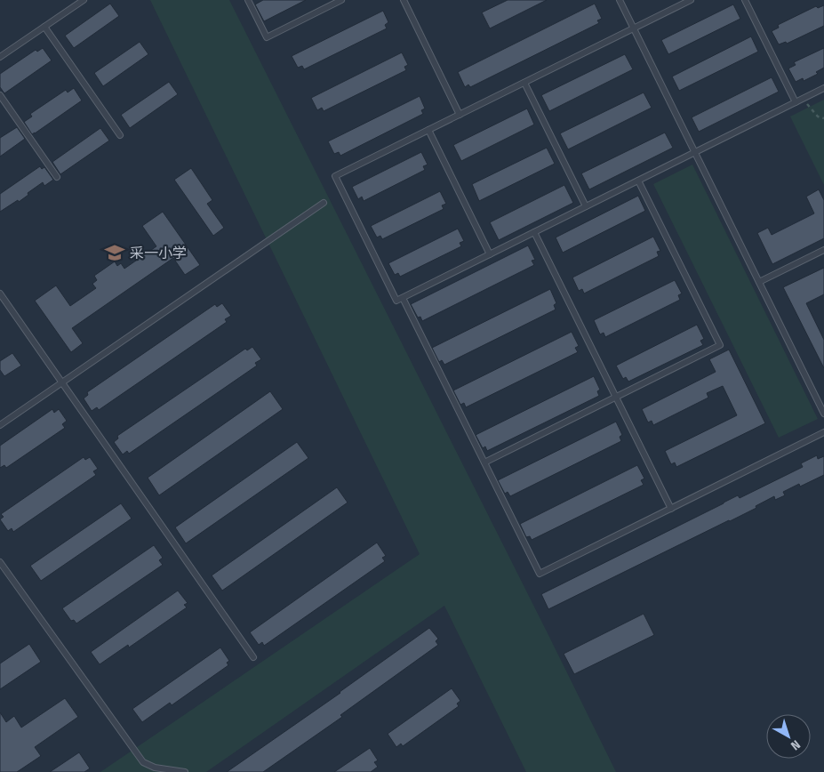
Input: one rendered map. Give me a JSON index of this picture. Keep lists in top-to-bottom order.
{
  "places": {
    "school or university": ["采一小学"]
  },
  "north": "bottom right"
}
